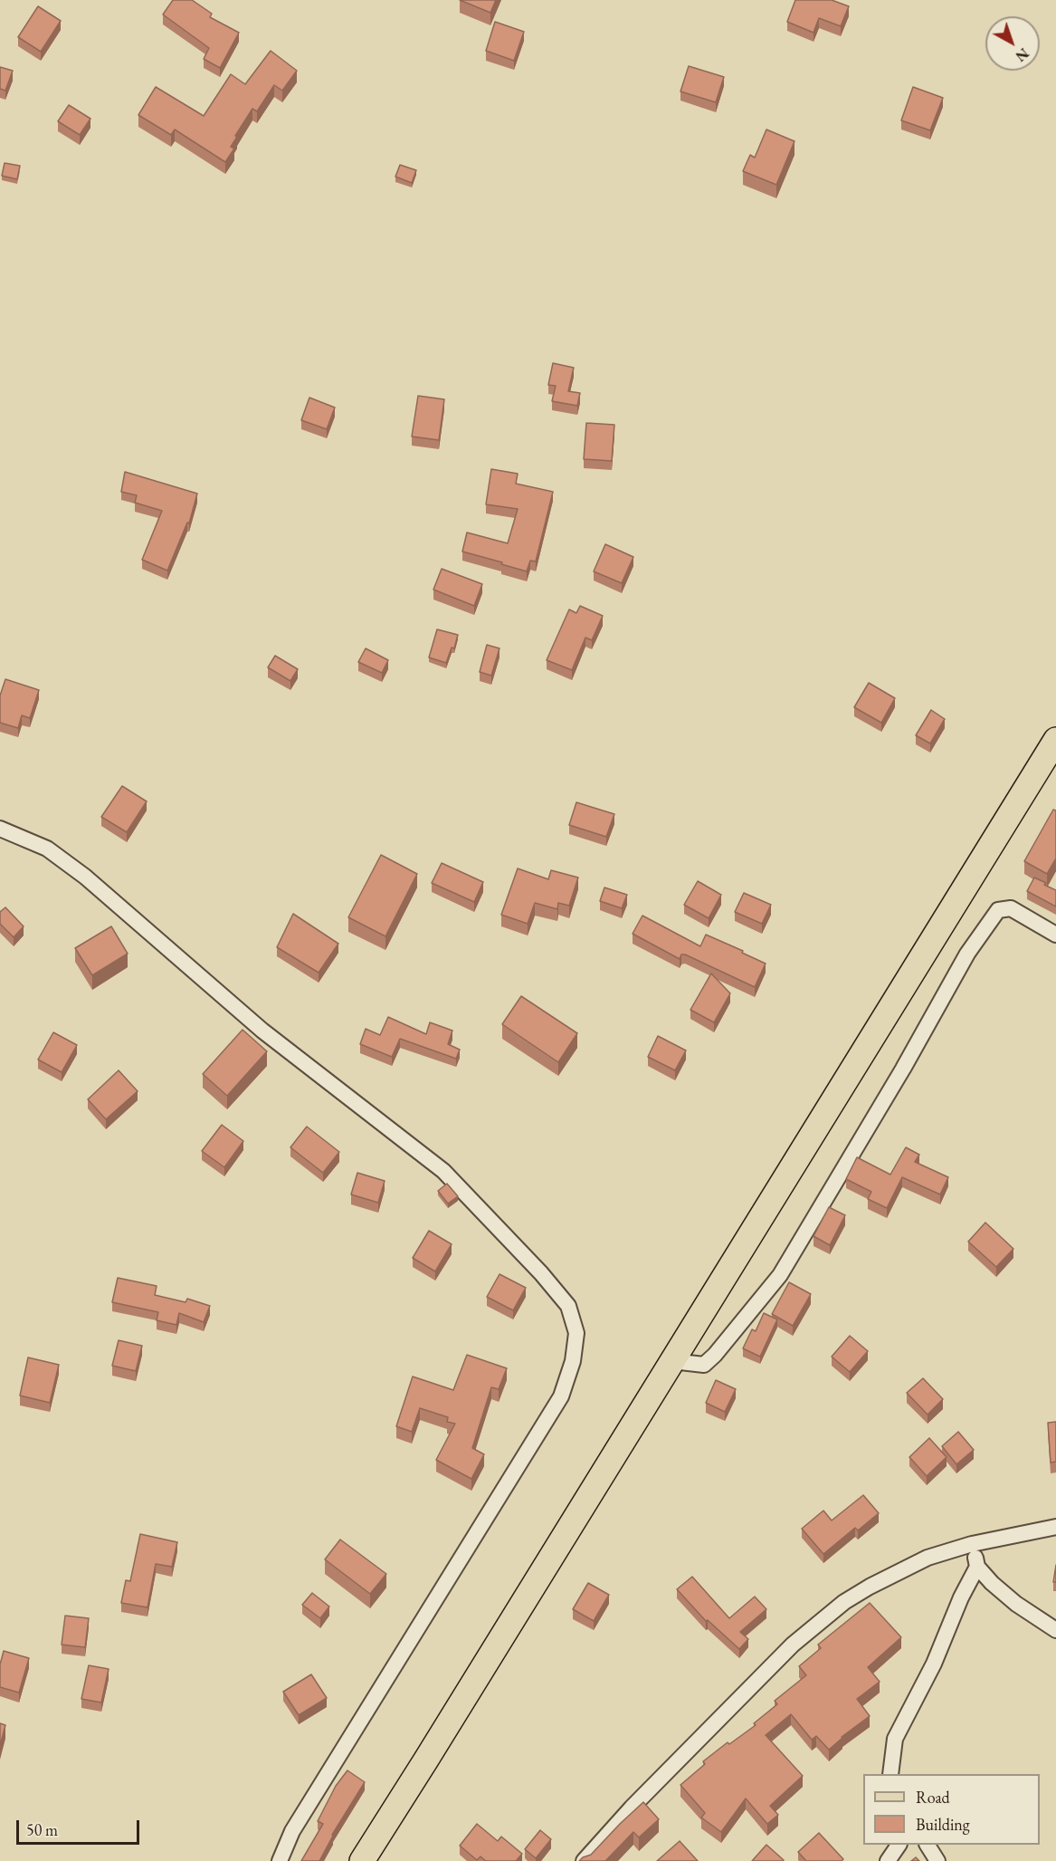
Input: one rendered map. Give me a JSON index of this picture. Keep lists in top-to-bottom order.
{
  "legend": ["Road", "Building"],
  "scale_bar": "50 m",
  "north": "bottom right"
}
